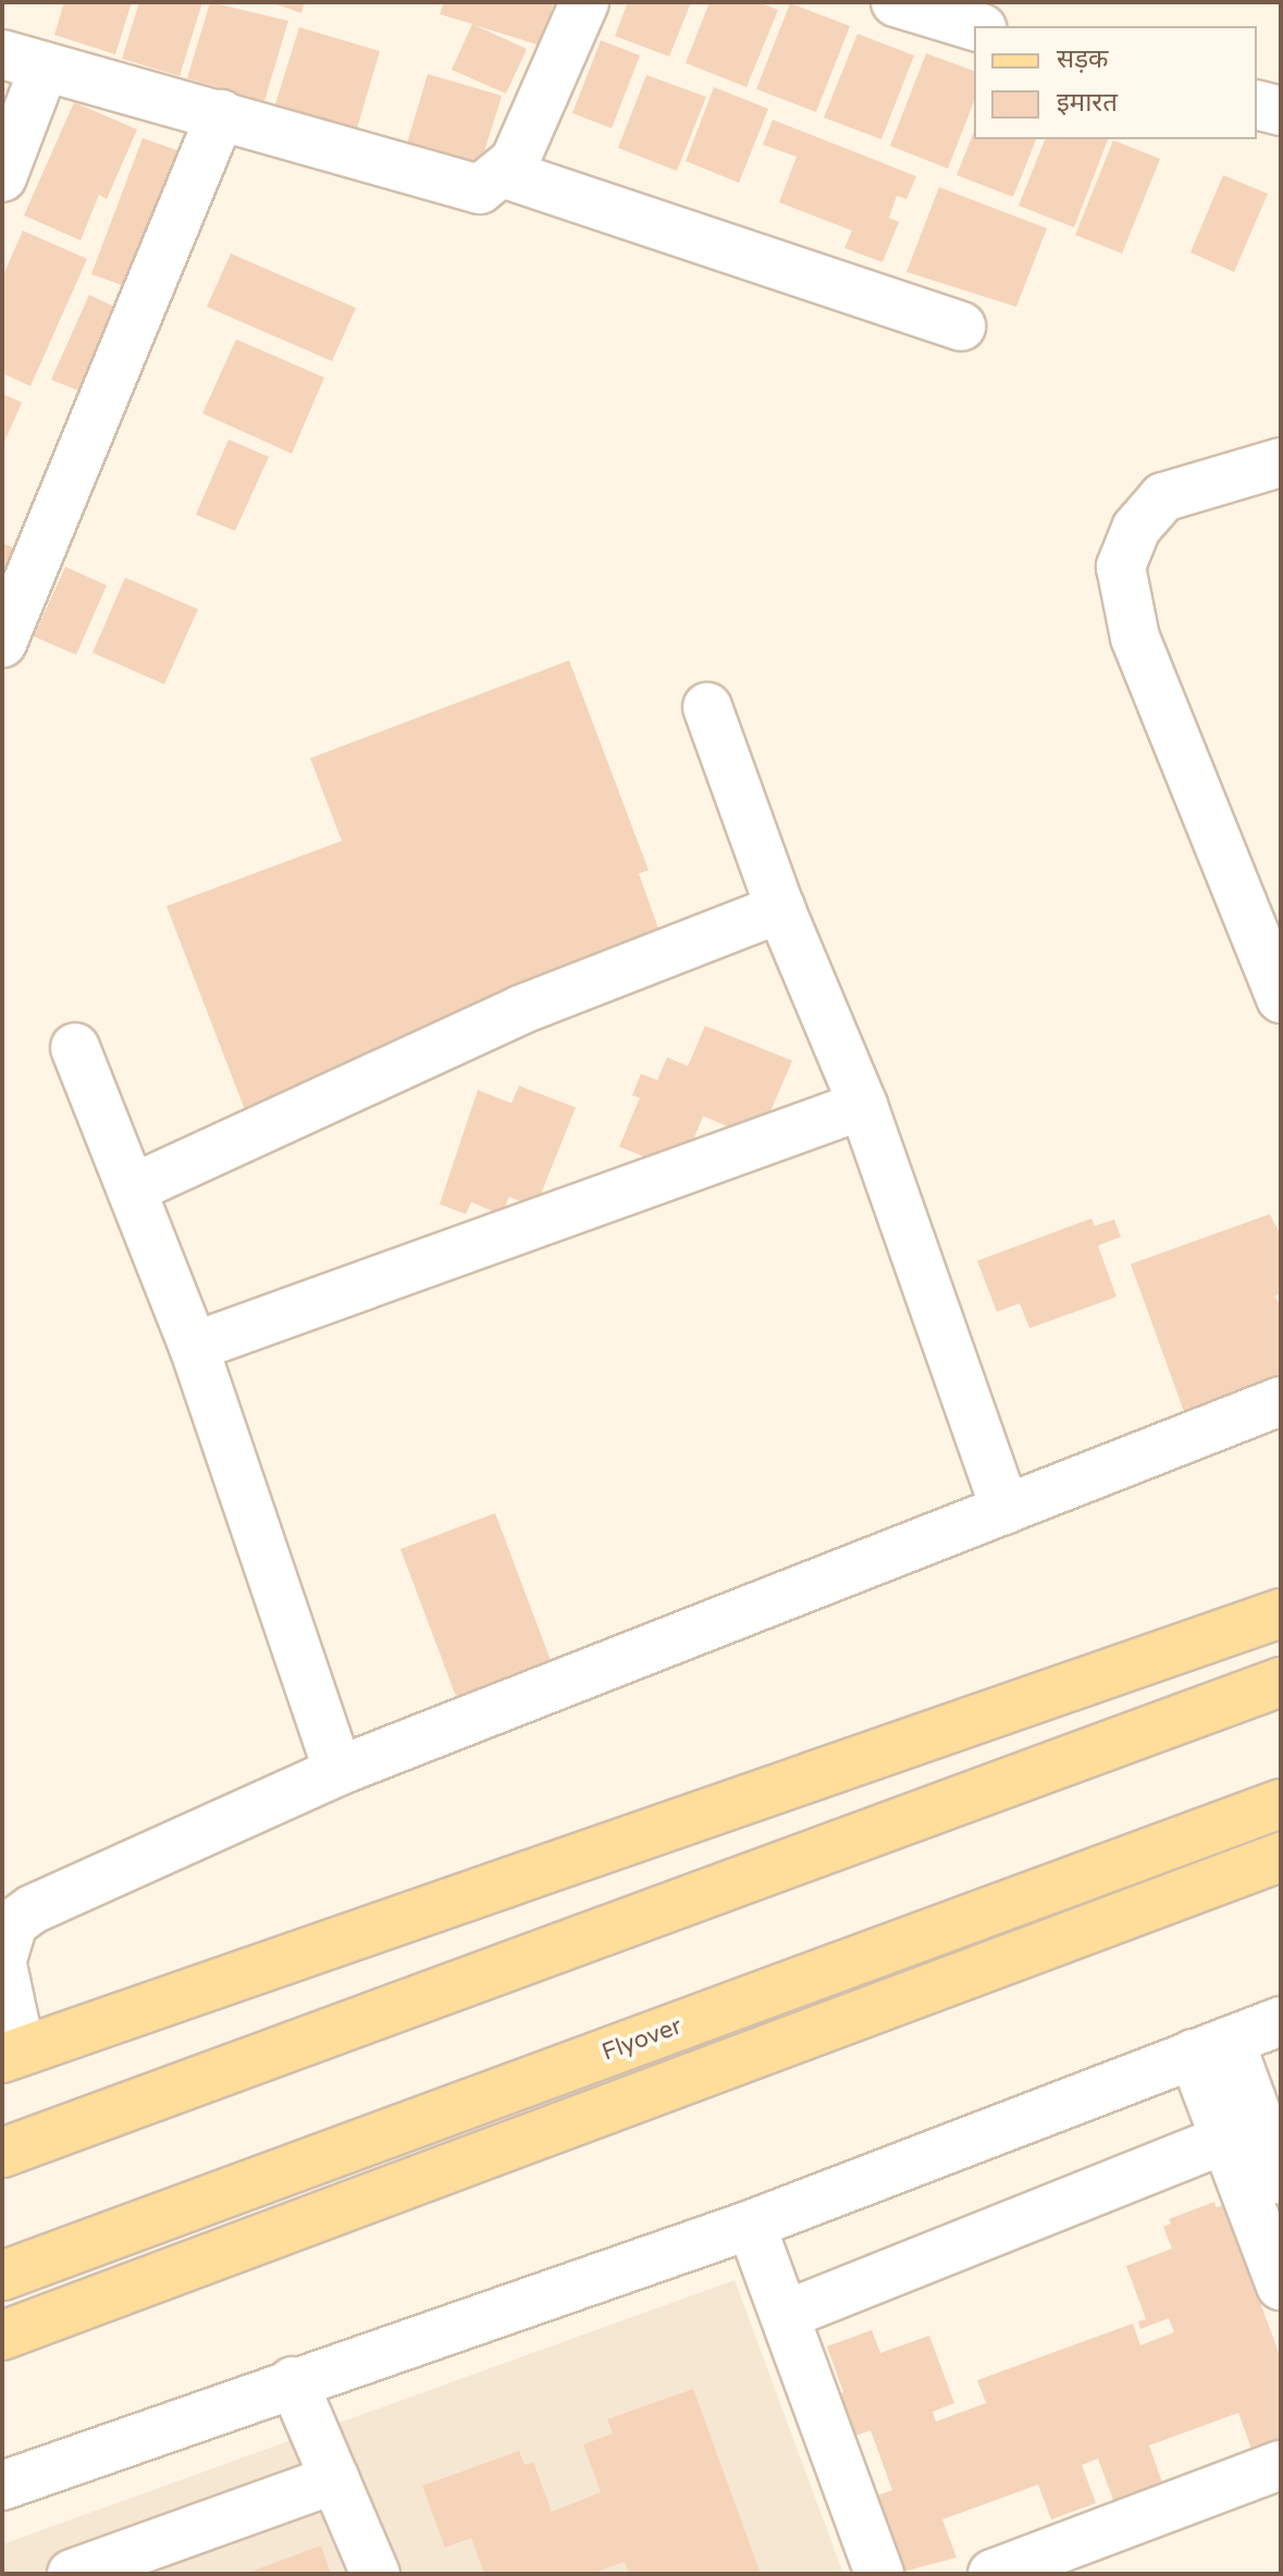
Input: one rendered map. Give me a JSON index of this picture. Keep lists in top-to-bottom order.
{
  "streets": {
    "main road": ["Flyover"]
  },
  "legend": ["सड़क", "इमारत"]
}
